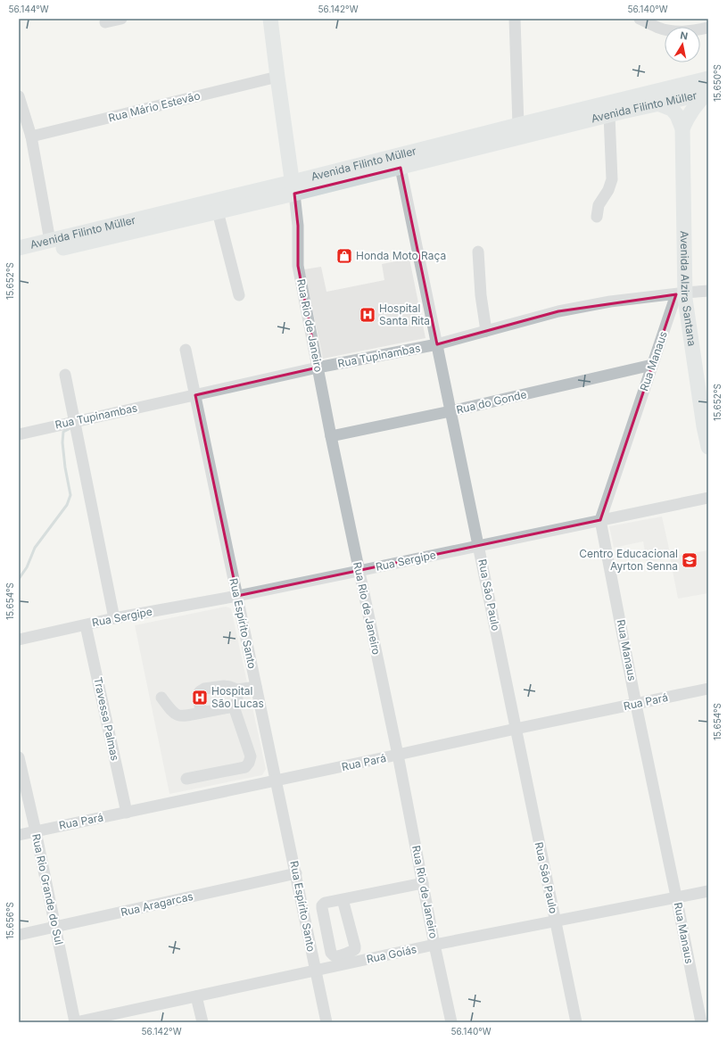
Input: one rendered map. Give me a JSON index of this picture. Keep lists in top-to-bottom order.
{
  "streets": {
    "main road": ["Avenida Filinto Müller", "Avenida Alzira Santana"],
    "street": [
      "Rua Mário Estevão",
      "Rua Rio de Janeiro",
      "Rua Tupinambas",
      "Rua Manaus",
      "Rua do Gonde",
      "Rua Sergipe",
      "Rua São Paulo",
      "Rua Espírito Santo",
      "Rua Pará",
      "Travessa Palmas",
      "Rua Rio Grande do Sul",
      "Rua Aragarcas",
      "Rua Goiás"
    ]
  },
  "crossings": [
    ["Avenida Filinto Müller", "Avenida Alzira Santana"],
    ["Avenida Filinto Müller", "Rua Rio de Janeiro"],
    ["Avenida Filinto Müller", "Rua São Paulo"],
    ["Avenida Alzira Santana", "Rua Tupinambas"],
    ["Avenida Alzira Santana", "Rua Manaus"],
    ["Rua Rio de Janeiro", "Rua Tupinambas"],
    ["Rua Rio de Janeiro", "Rua do Gonde"],
    ["Rua Rio de Janeiro", "Rua Sergipe"],
    ["Rua Rio de Janeiro", "Rua Pará"],
    ["Rua Rio de Janeiro", "Rua Goiás"],
    ["Rua Tupinambas", "Rua Manaus"],
    ["Rua Tupinambas", "Rua São Paulo"],
    ["Rua Tupinambas", "Rua Espírito Santo"],
    ["Rua Manaus", "Rua do Gonde"],
    ["Rua Manaus", "Rua Sergipe"],
    ["Rua Manaus", "Rua Pará"],
    ["Rua Manaus", "Rua Goiás"],
    ["Rua do Gonde", "Rua São Paulo"],
    ["Rua Sergipe", "Rua São Paulo"],
    ["Rua Sergipe", "Rua Espírito Santo"],
    ["Rua Sergipe", "Travessa Palmas"],
    ["Rua São Paulo", "Rua Pará"],
    ["Rua São Paulo", "Rua Goiás"],
    ["Rua Espírito Santo", "Rua Pará"],
    ["Rua Espírito Santo", "Rua Aragarcas"],
    ["Rua Espírito Santo", "Rua Goiás"],
    ["Rua Pará", "Travessa Palmas"],
    ["Rua Pará", "Rua Rio Grande do Sul"],
    ["Rua Rio Grande do Sul", "Rua Aragarcas"],
    ["Rua Rio Grande do Sul", "Rua Goiás"]
  ],
  "places": {
    "shop": ["Honda Moto Raça"],
    "hospital": ["Hospital Santa Rita", "Hospital São Lucas"],
    "school or university": ["Centro Educacional Ayrton Senna"]
  },
  "north": "top",
  "coordinates": [
    "56.144°W",
    "56.142°W",
    "56.140°W",
    "15.650°S",
    "15.652°S",
    "15.654°S",
    "15.656°S"
  ]
}
